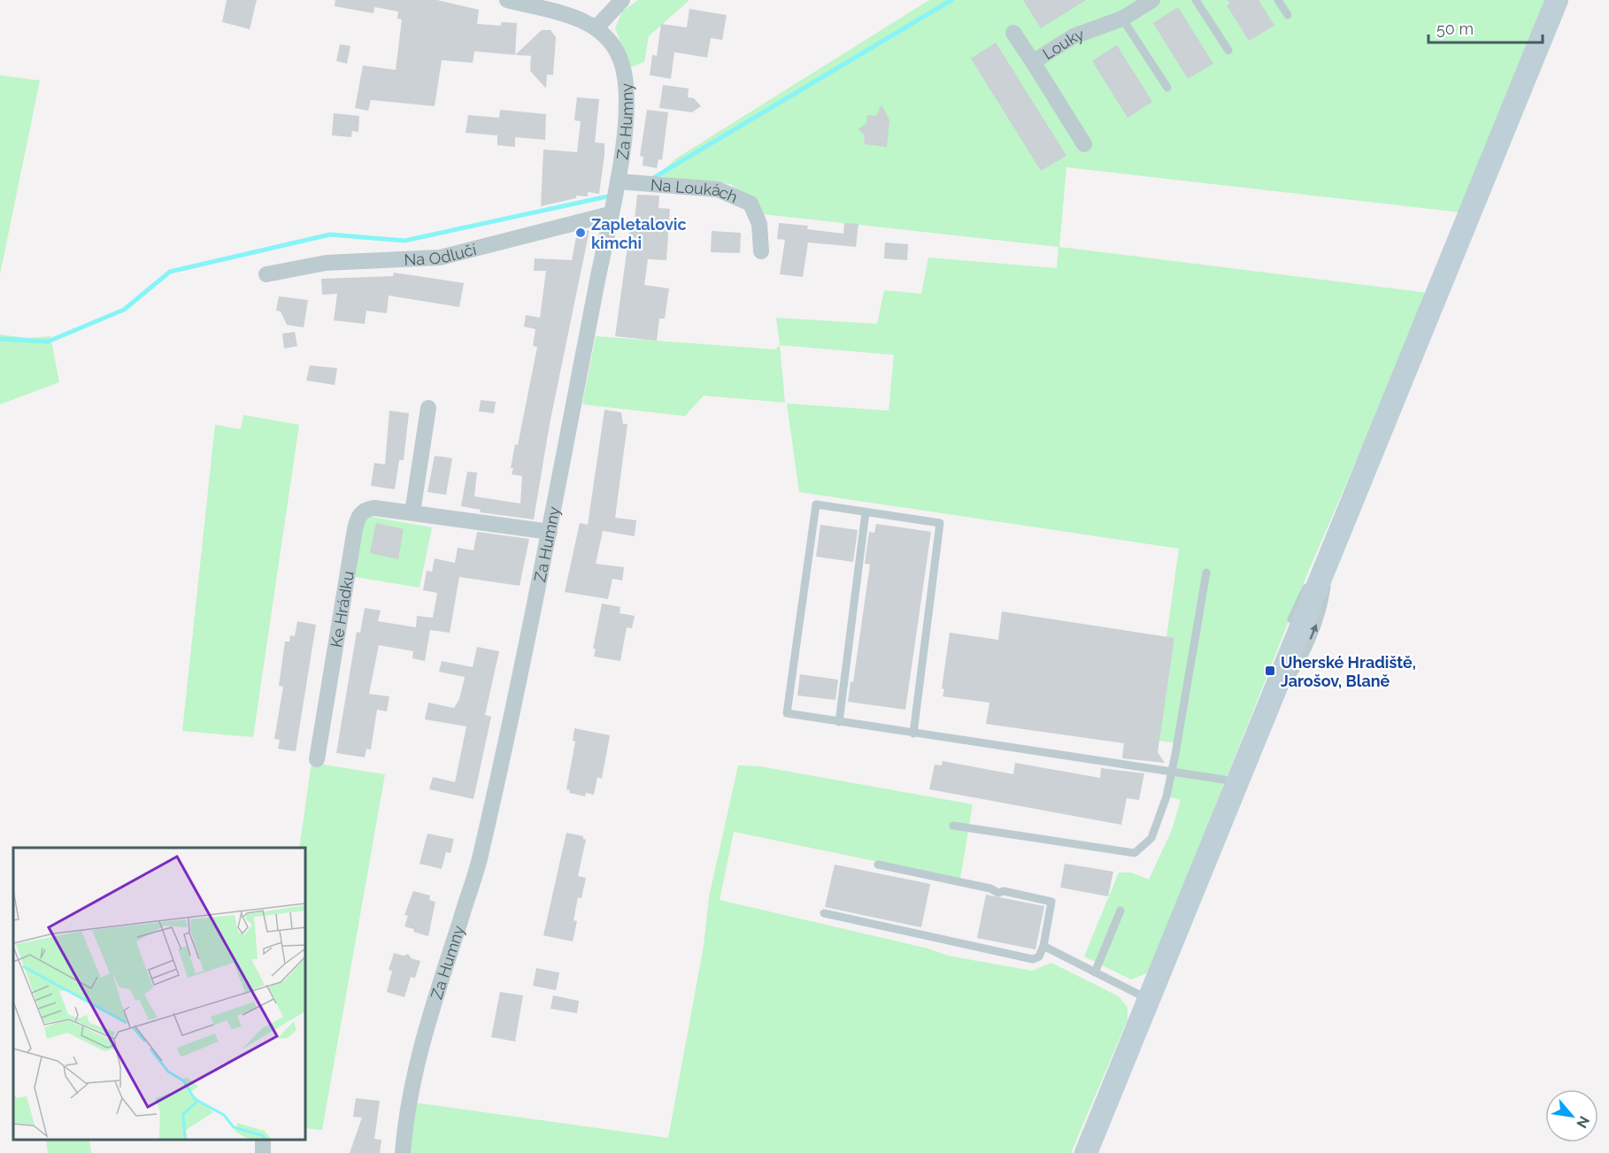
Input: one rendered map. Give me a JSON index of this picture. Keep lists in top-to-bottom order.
{
  "streets": {
    "street": [
      "Louky",
      "Za Humny",
      "Na Loukách",
      "Na Odlučí",
      "Ke Hrádku"
    ]
  },
  "crossings": [
    ["Za Humny", "Na Loukách"],
    ["Za Humny", "Na Odlučí"],
    ["Za Humny", "Ke Hrádku"]
  ],
  "places": {
    "other": ["Zapletalovic kimchi"],
    "transit": ["Uherské Hradiště, Jarošov, Blaně"]
  },
  "scale_bar": "50 m",
  "north": "bottom right"
}
